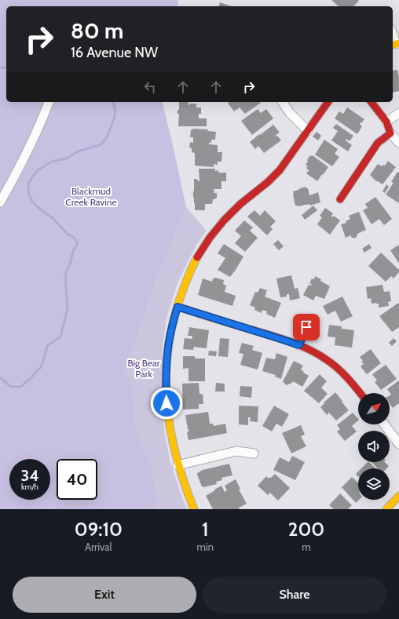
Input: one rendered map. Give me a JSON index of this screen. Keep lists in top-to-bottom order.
{
  "parks": ["Blackmud Creek Ravine", "Big Bear Park"],
  "north": "top right",
  "page": {
    "turn": ["80 m", "16 Avenue NW"],
    "speed": "34 km/h",
    "limit": "40",
    "eta": [
      "09:10",
      "Arrival",
      "1",
      "min",
      "200",
      "m"
    ],
    "buttons": ["Exit", "Share"]
  }
}
